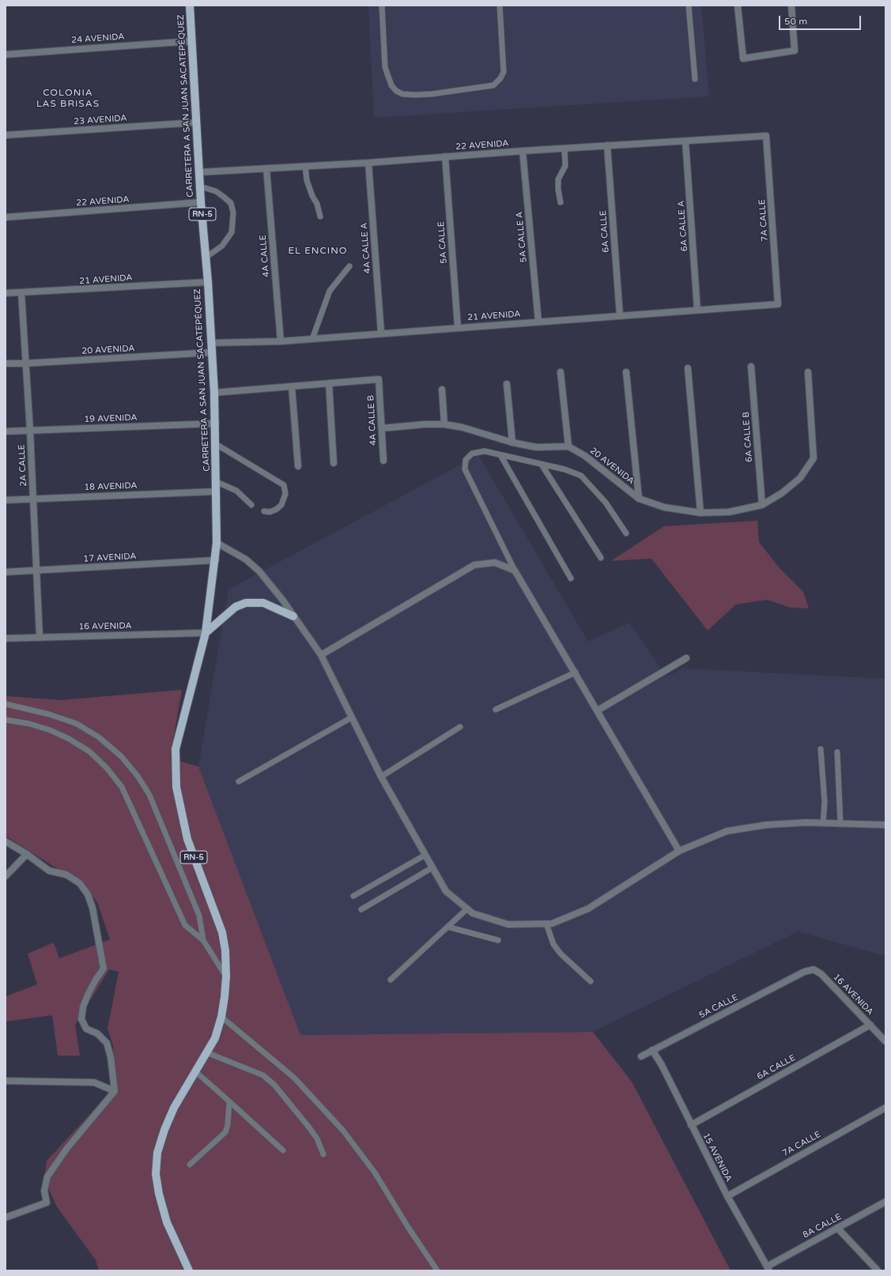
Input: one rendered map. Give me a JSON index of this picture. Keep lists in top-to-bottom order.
{
  "streets": {
    "main road": ["CARRETERA A SAN JUAN SACATEPÉQUEZ", "RN-5"],
    "street": [
      "24 AVENIDA",
      "23 AVENIDA",
      "22 AVENIDA",
      "7A CALLE",
      "6A CALLE A",
      "6A CALLE",
      "5A CALLE A",
      "5A CALLE",
      "4A CALLE A",
      "4A CALLE",
      "21 AVENIDA",
      "20 AVENIDA",
      "19 AVENIDA",
      "4A CALLE B",
      "6A CALLE B",
      "2A CALLE",
      "18 AVENIDA",
      "17 AVENIDA",
      "16 AVENIDA",
      "15 AVENIDA",
      "8A CALLE"
    ]
  },
  "crossings": [
    ["24 AVENIDA", "CARRETERA A SAN JUAN SACATEPÉQUEZ"],
    ["CARRETERA A SAN JUAN SACATEPÉQUEZ", "23 AVENIDA"],
    ["CARRETERA A SAN JUAN SACATEPÉQUEZ", "22 AVENIDA"],
    ["CARRETERA A SAN JUAN SACATEPÉQUEZ", "21 AVENIDA"],
    ["CARRETERA A SAN JUAN SACATEPÉQUEZ", "20 AVENIDA"],
    ["CARRETERA A SAN JUAN SACATEPÉQUEZ", "19 AVENIDA"],
    ["CARRETERA A SAN JUAN SACATEPÉQUEZ", "18 AVENIDA"],
    ["CARRETERA A SAN JUAN SACATEPÉQUEZ", "17 AVENIDA"],
    ["CARRETERA A SAN JUAN SACATEPÉQUEZ", "16 AVENIDA"],
    ["22 AVENIDA", "7A CALLE"],
    ["22 AVENIDA", "6A CALLE A"],
    ["22 AVENIDA", "6A CALLE"],
    ["22 AVENIDA", "5A CALLE A"],
    ["22 AVENIDA", "5A CALLE"],
    ["22 AVENIDA", "4A CALLE A"],
    ["22 AVENIDA", "4A CALLE"],
    ["7A CALLE", "21 AVENIDA"],
    ["7A CALLE", "15 AVENIDA"],
    ["6A CALLE A", "21 AVENIDA"],
    ["6A CALLE", "21 AVENIDA"],
    ["6A CALLE", "16 AVENIDA"],
    ["6A CALLE", "15 AVENIDA"],
    ["5A CALLE A", "21 AVENIDA"],
    ["5A CALLE", "21 AVENIDA"],
    ["5A CALLE", "16 AVENIDA"],
    ["5A CALLE", "15 AVENIDA"],
    ["4A CALLE A", "21 AVENIDA"],
    ["4A CALLE", "21 AVENIDA"],
    ["21 AVENIDA", "2A CALLE"],
    ["20 AVENIDA", "6A CALLE B"],
    ["20 AVENIDA", "2A CALLE"],
    ["19 AVENIDA", "2A CALLE"],
    ["2A CALLE", "18 AVENIDA"],
    ["2A CALLE", "17 AVENIDA"],
    ["2A CALLE", "16 AVENIDA"],
    ["15 AVENIDA", "8A CALLE"]
  ],
  "districts": ["COLONIA LAS BRISAS", "EL ENCINO"],
  "scale_bar": "50 m"
}
